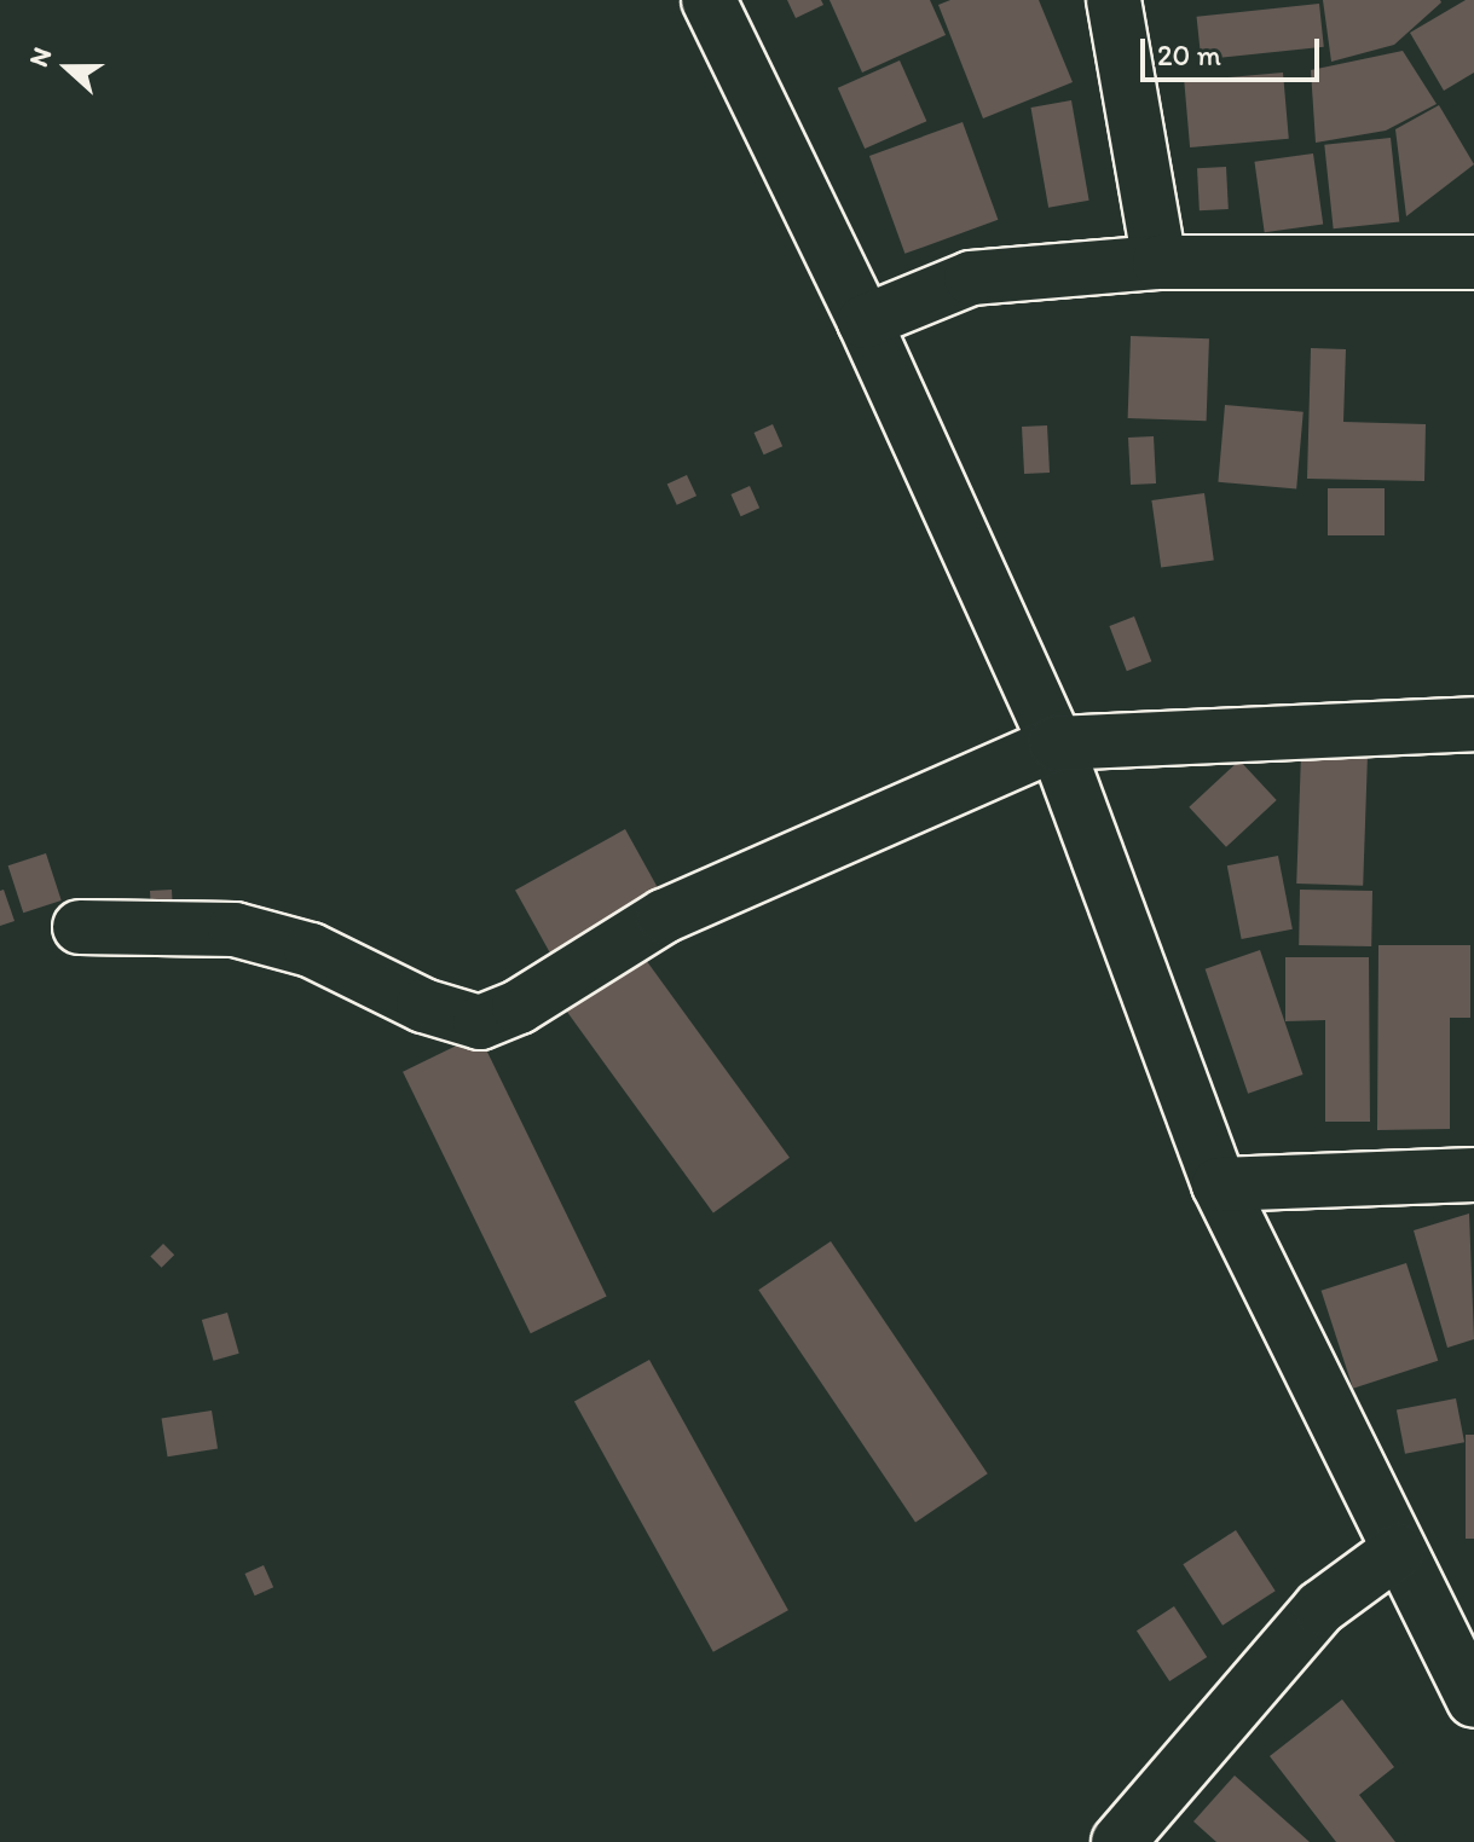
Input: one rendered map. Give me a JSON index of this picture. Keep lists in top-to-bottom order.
{
  "scale_bar": "20 m",
  "north": "left"
}
